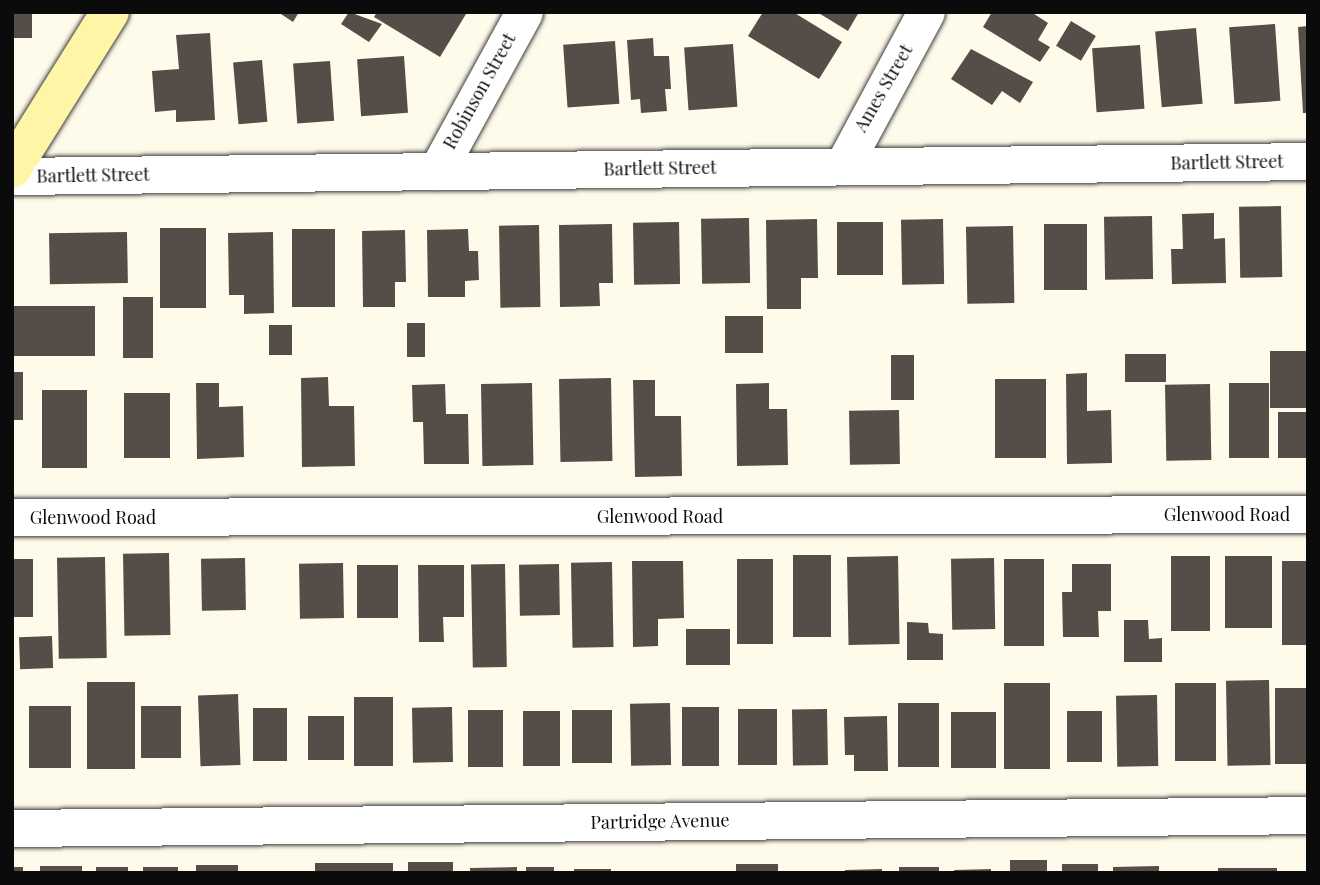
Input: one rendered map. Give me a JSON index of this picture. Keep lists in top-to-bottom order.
{
  "streets": {
    "street": [
      "Ames Street",
      "Robinson Street",
      "Bartlett Street",
      "Glenwood Road",
      "Partridge Avenue"
    ]
  },
  "crossings": [
    ["Ames Street", "Bartlett Street"],
    ["Robinson Street", "Bartlett Street"]
  ]
}
